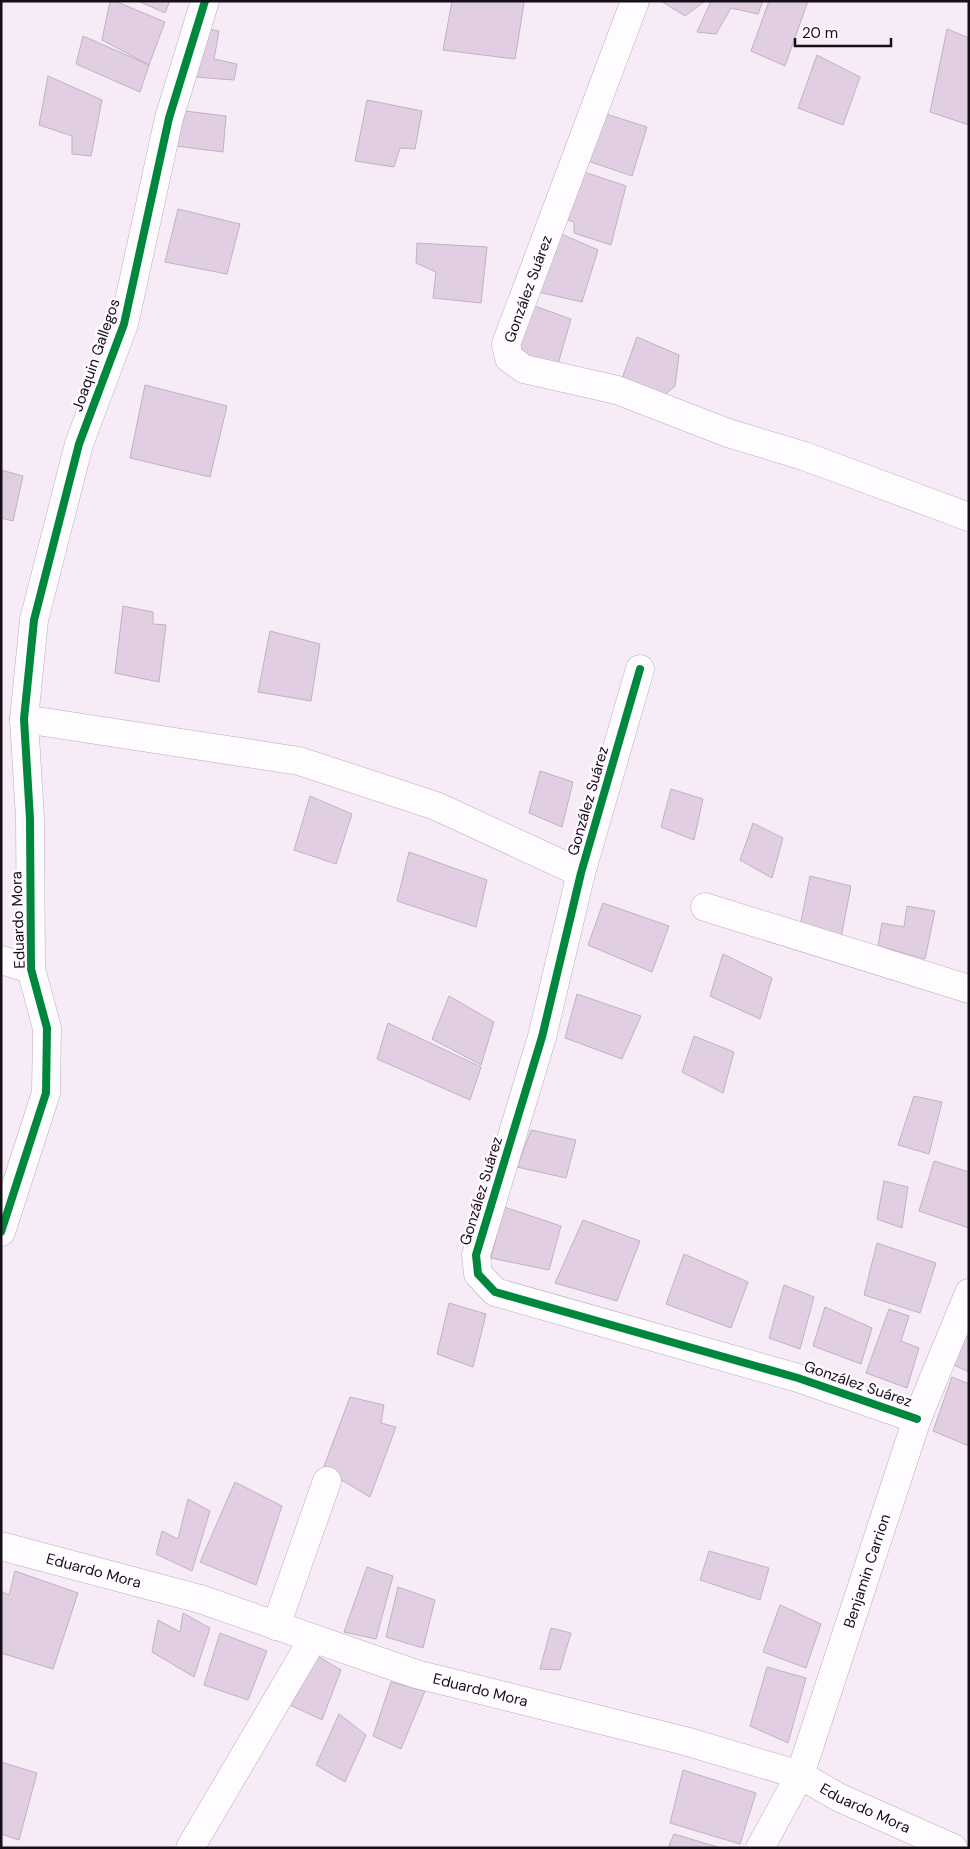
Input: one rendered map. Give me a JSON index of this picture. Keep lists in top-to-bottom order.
{
  "streets": {
    "street": [
      "González Suárez",
      "Joaquin Gallegos",
      "Eduardo Mora",
      "Benjamin Carrion"
    ]
  },
  "crossings": [
    ["González Suárez", "Benjamin Carrion"],
    ["Joaquin Gallegos", "Eduardo Mora"],
    ["Eduardo Mora", "Benjamin Carrion"]
  ],
  "scale_bar": "20 m"
}
